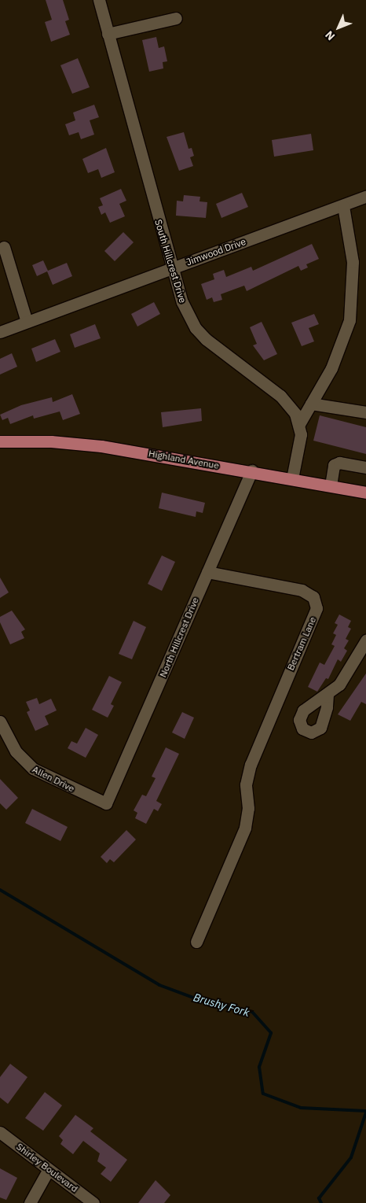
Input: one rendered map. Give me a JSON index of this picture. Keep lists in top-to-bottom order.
{
  "streets": {
    "main road": ["Highland Avenue"],
    "street": [
      "Jimwood Drive",
      "South Hillcrest Drive",
      "North Hillcrest Drive",
      "Bertram Lane",
      "Allen Drive",
      "Shirley Boulevard"
    ]
  },
  "crossings": [
    ["Jimwood Drive", "South Hillcrest Drive"],
    ["South Hillcrest Drive", "Highland Avenue"],
    ["Highland Avenue", "North Hillcrest Drive"],
    ["North Hillcrest Drive", "Bertram Lane"],
    ["North Hillcrest Drive", "Allen Drive"]
  ],
  "water": ["Brushy Fork"],
  "north": "bottom left"
}
